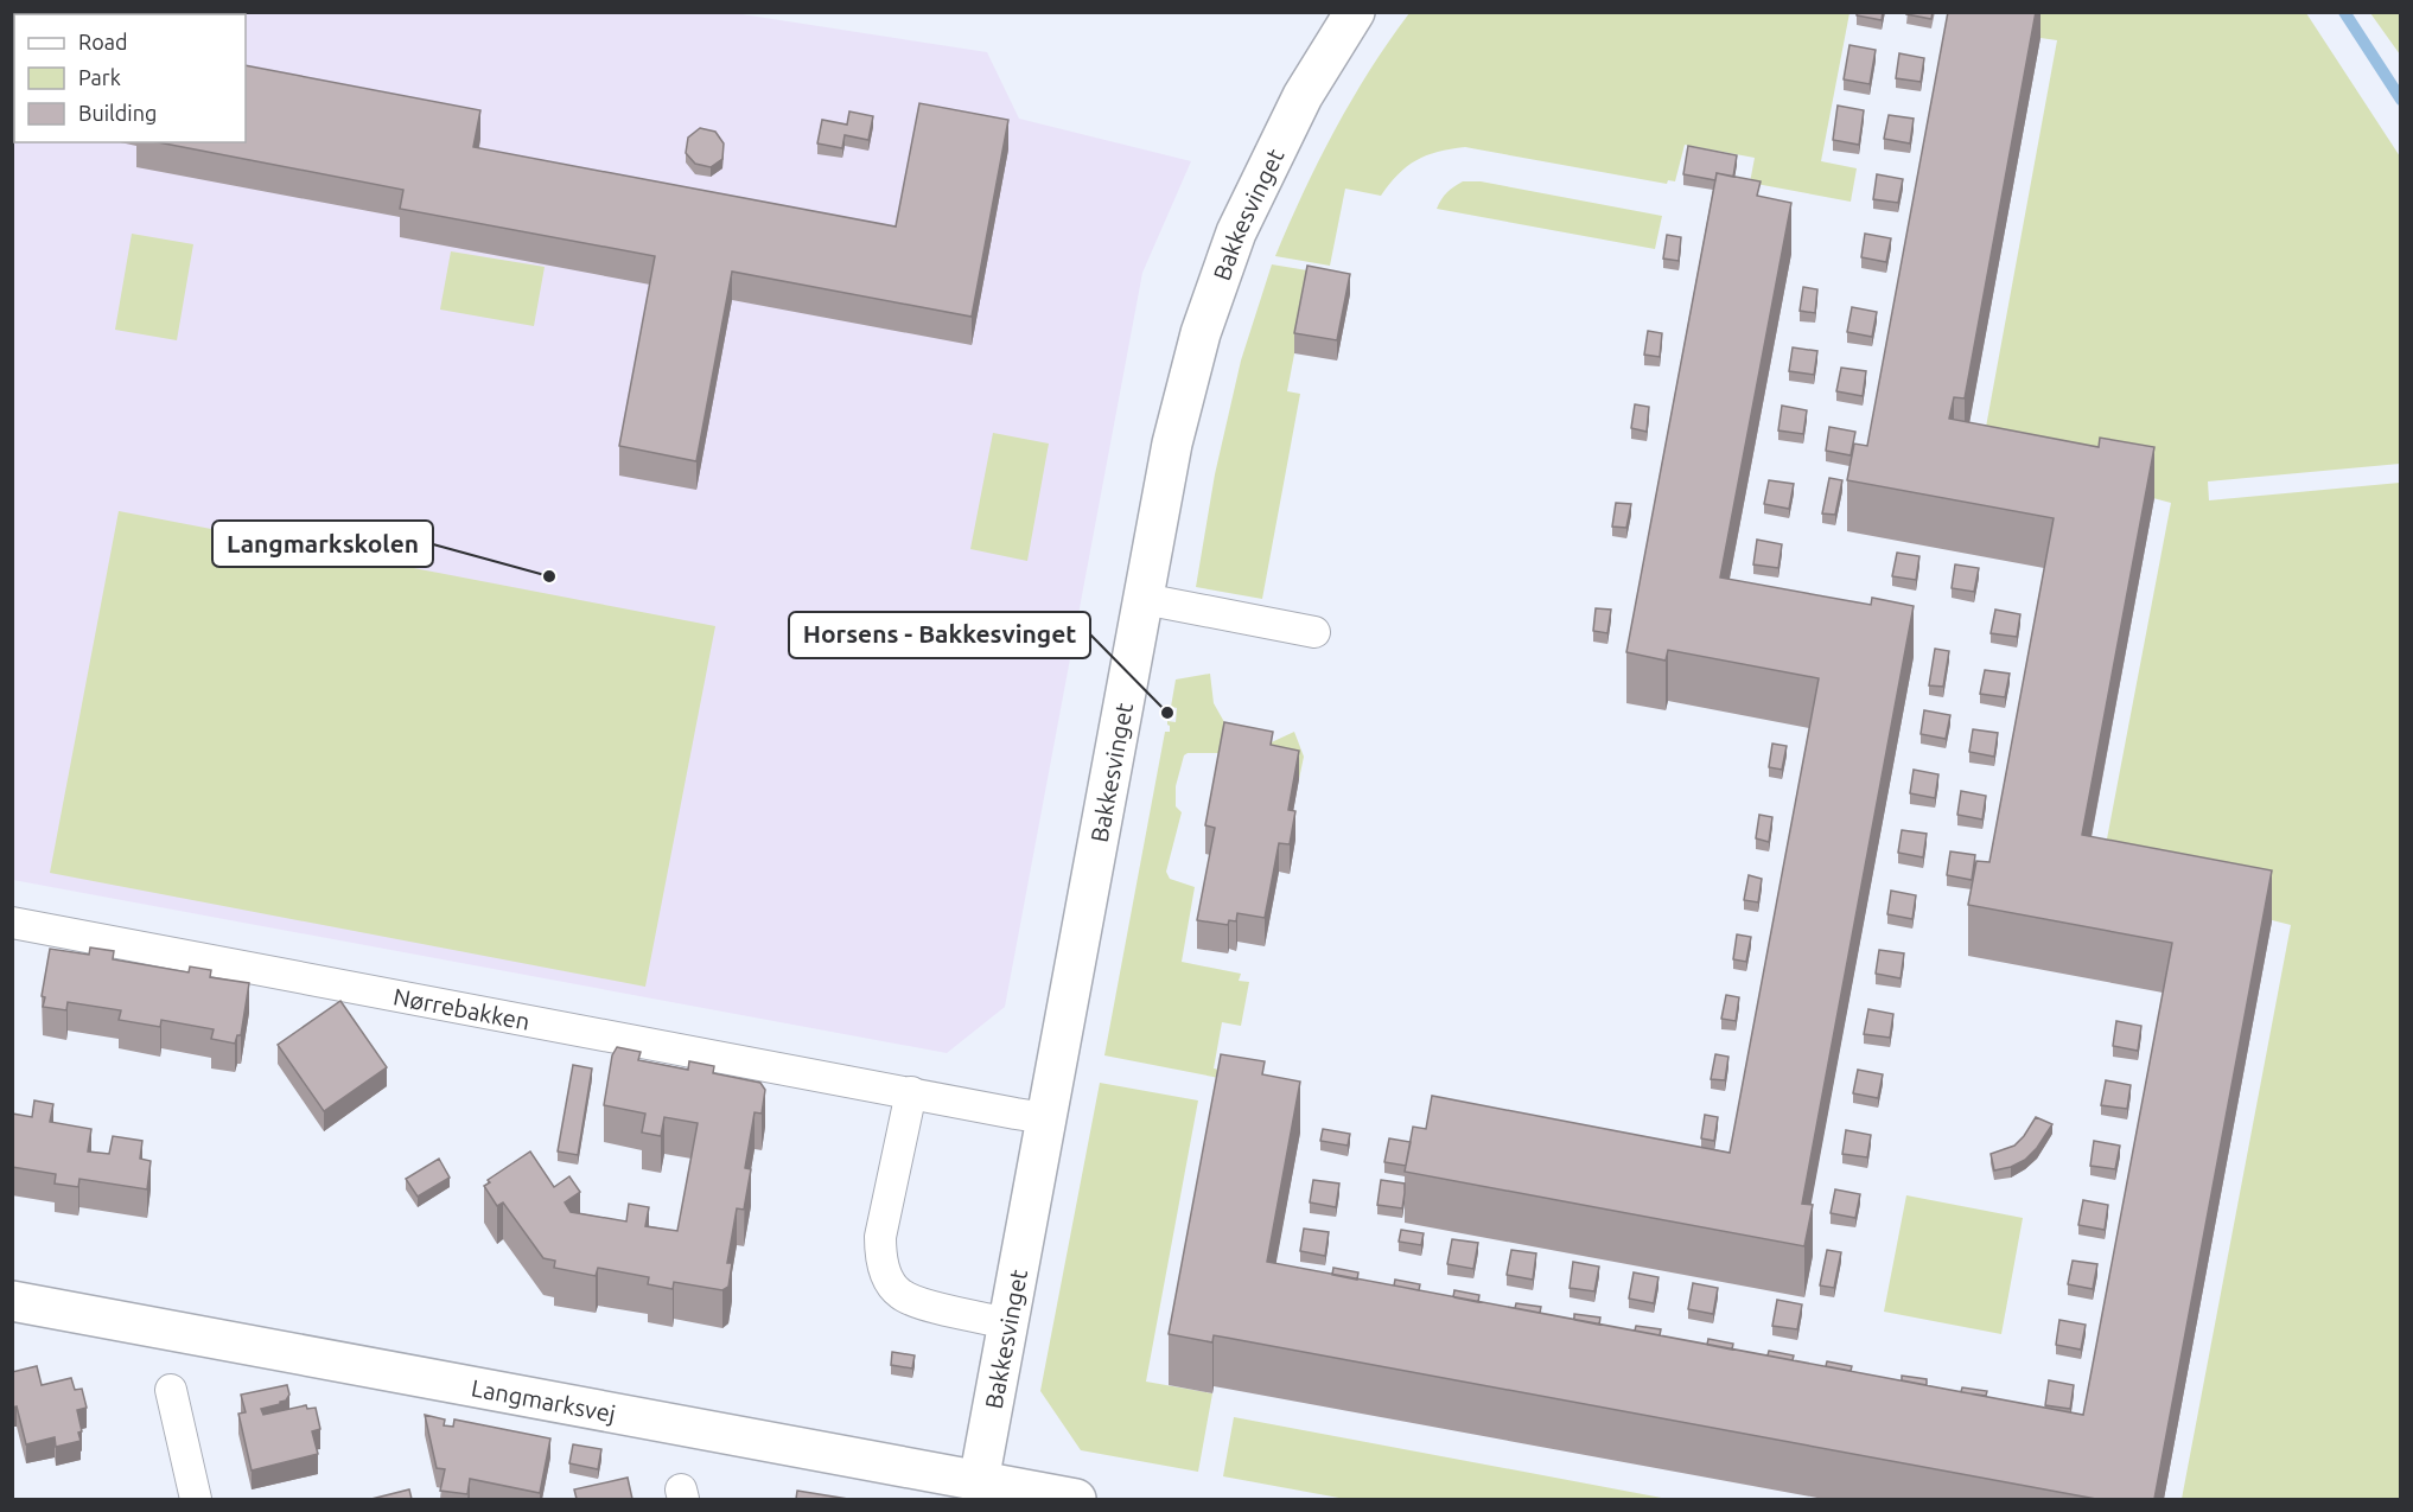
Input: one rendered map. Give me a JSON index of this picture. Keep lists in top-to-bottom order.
{
  "streets": {
    "street": ["Bakkesvinget", "Nørrebakken", "Langmarksvej"]
  },
  "crossings": [
    ["Bakkesvinget", "Nørrebakken"],
    ["Bakkesvinget", "Langmarksvej"]
  ],
  "places": ["Langmarkskolen", "Horsens - Bakkesvinget"],
  "legend": ["Road", "Park", "Building"]
}
